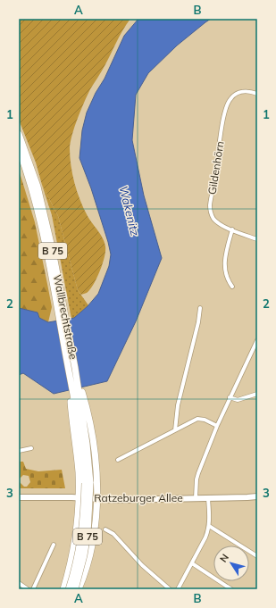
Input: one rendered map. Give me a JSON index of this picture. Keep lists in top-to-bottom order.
{
  "streets": {
    "main road": ["B 75", "Wallbrechtstraße", "Ratzeburger Allee"],
    "street": ["Gildenhörn"]
  },
  "crossings": [
    ["B 75", "Wallbrechtstraße"]
  ],
  "water": ["Wakenitz"],
  "north": "top left",
  "grid": {
    "columns": ["A", "B"],
    "rows": ["1", "2", "3"]
  }
}
